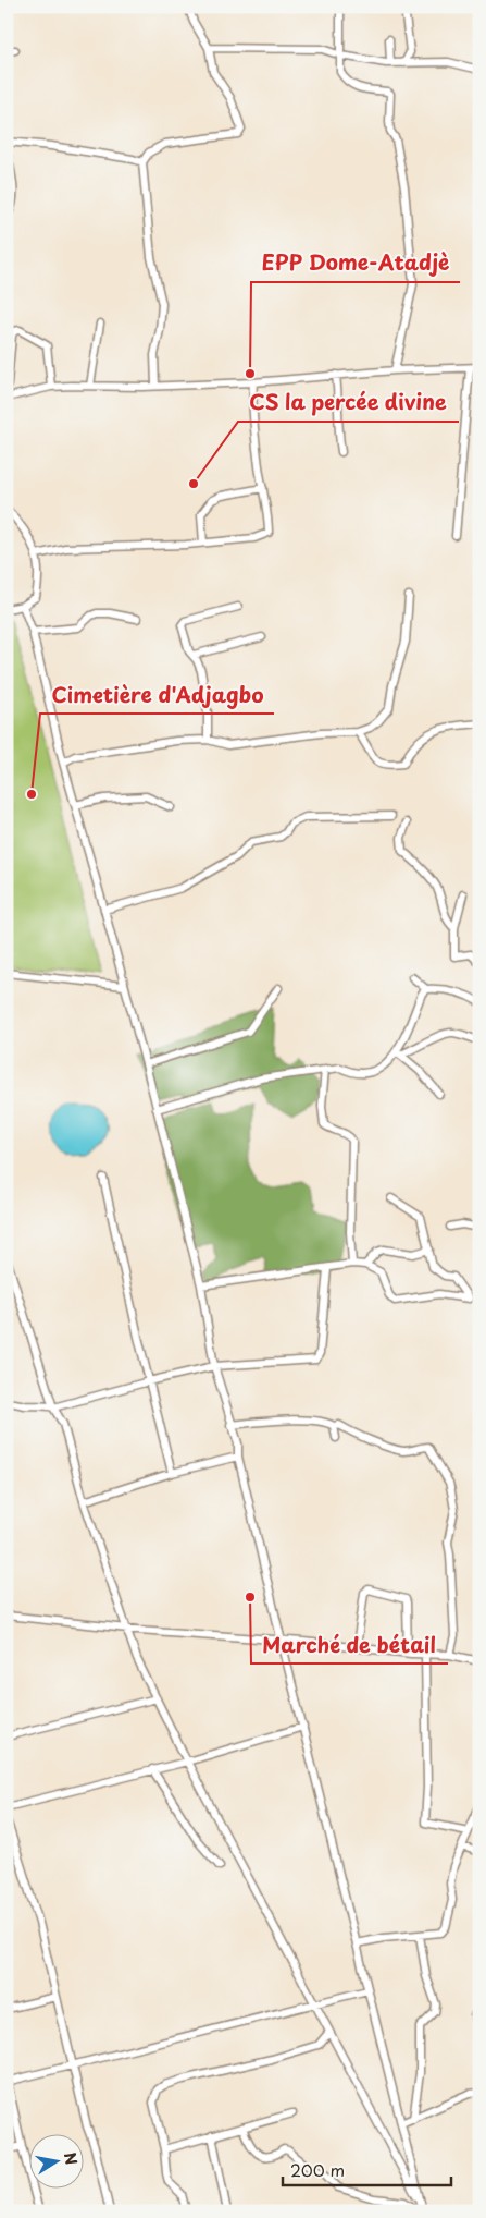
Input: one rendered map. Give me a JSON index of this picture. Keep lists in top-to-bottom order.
{
  "places": [
    "EPP Dome-Atadjè",
    "CS la percée divine",
    "Cimetière d'Adjagbo",
    "Marché de bétail"
  ],
  "scale_bar": "200 m",
  "north": "right"
}
